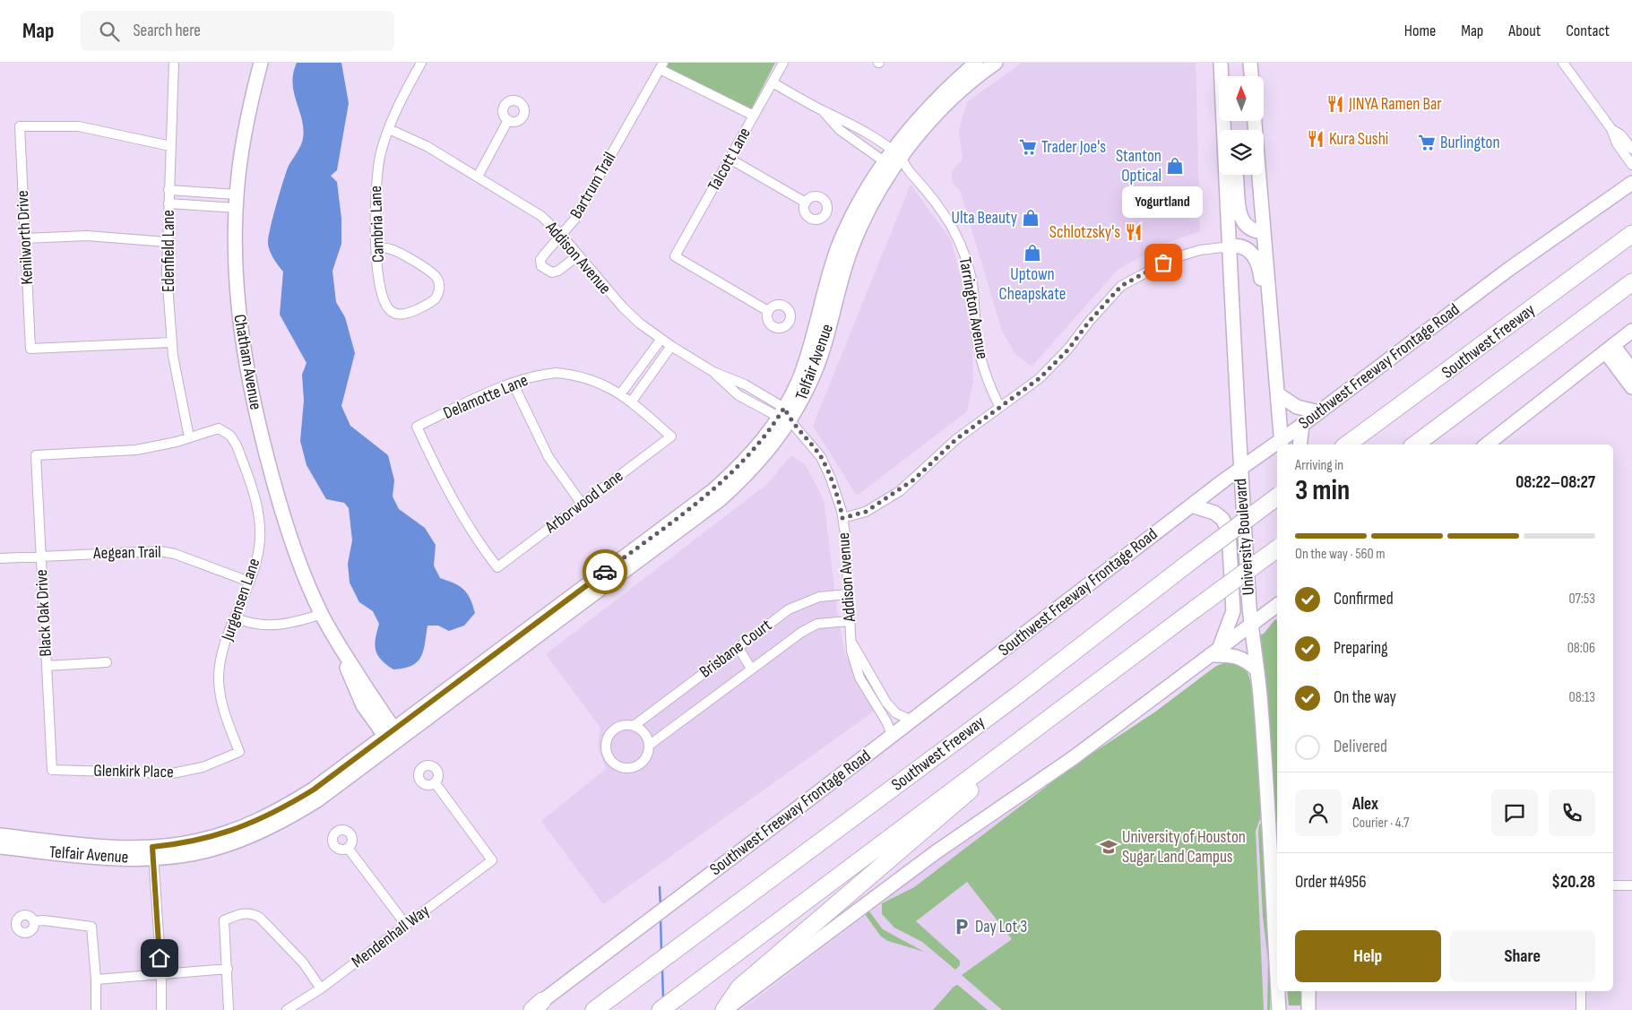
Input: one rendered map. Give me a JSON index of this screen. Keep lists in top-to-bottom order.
{
  "streets": {
    "highway": ["Southwest Freeway"],
    "main road": [
      "Chatham Avenue",
      "Telfair Avenue",
      "Southwest Freeway Frontage Road",
      "University Boulevard"
    ],
    "street": [
      "Talcott Lane",
      "Bartrum Trail",
      "Cambria Lane",
      "Kenilworth Drive",
      "Edenfield Lane",
      "Addison Avenue",
      "Tarrington Avenue",
      "Delamotte Lane",
      "Arborwood Lane",
      "Aegean Trail",
      "Jurgensen Lane",
      "Black Oak Drive",
      "Brisbane Court",
      "Glenkirk Place",
      "Mendenhall Way"
    ]
  },
  "crossings": [
    ["Talcott Lane", "Tarrington Avenue"],
    ["Bartrum Trail", "Addison Avenue"],
    ["Cambria Lane", "Addison Avenue"],
    ["Kenilworth Drive", "Edenfield Lane"],
    ["Edenfield Lane", "Jurgensen Lane"],
    ["Edenfield Lane", "Black Oak Drive"],
    ["Addison Avenue", "Telfair Avenue"],
    ["Addison Avenue", "Southwest Freeway Frontage Road"],
    ["Addison Avenue", "Brisbane Court"],
    ["Tarrington Avenue", "Telfair Avenue"],
    ["Chatham Avenue", "Telfair Avenue"],
    ["Southwest Freeway Frontage Road", "University Boulevard"],
    ["Delamotte Lane", "Arborwood Lane"],
    ["Aegean Trail", "Jurgensen Lane"],
    ["Aegean Trail", "Black Oak Drive"],
    ["Jurgensen Lane", "Black Oak Drive"],
    ["Jurgensen Lane", "Glenkirk Place"],
    ["Black Oak Drive", "Glenkirk Place"]
  ],
  "places": {
    "restaurant": ["JINYA Ramen Bar", "Kura Sushi", "Schlotzsky's"],
    "supermarket": ["Burlington", "Trader Joe's"],
    "shop": ["Stanton Optical", "Ulta Beauty", "Uptown Cheapskate"],
    "other": ["Yogurtland"],
    "school or university": ["University of Houston Sugar Land Campus"],
    "parking": ["Day Lot 3"]
  },
  "north": "top",
  "page": {
    "header": "Map",
    "search": "Search here",
    "nav": [
      "Home",
      "Map",
      "About",
      "Contact"
    ],
    "bubble": "Yogurtland",
    "heading": ["3 min", "Arriving in", "08:22–08:27"],
    "panel": [
      "Alex",
      "Courier · 4.7",
      "Order #4956",
      "$20.28"
    ],
    "bar": "On the way · 560 m",
    "list": [
      ["Confirmed", "07:53"],
      ["Preparing", "08:06"],
      ["On the way", "08:13"],
      "Delivered"
    ],
    "buttons": ["Help", "Share"]
  }
}
